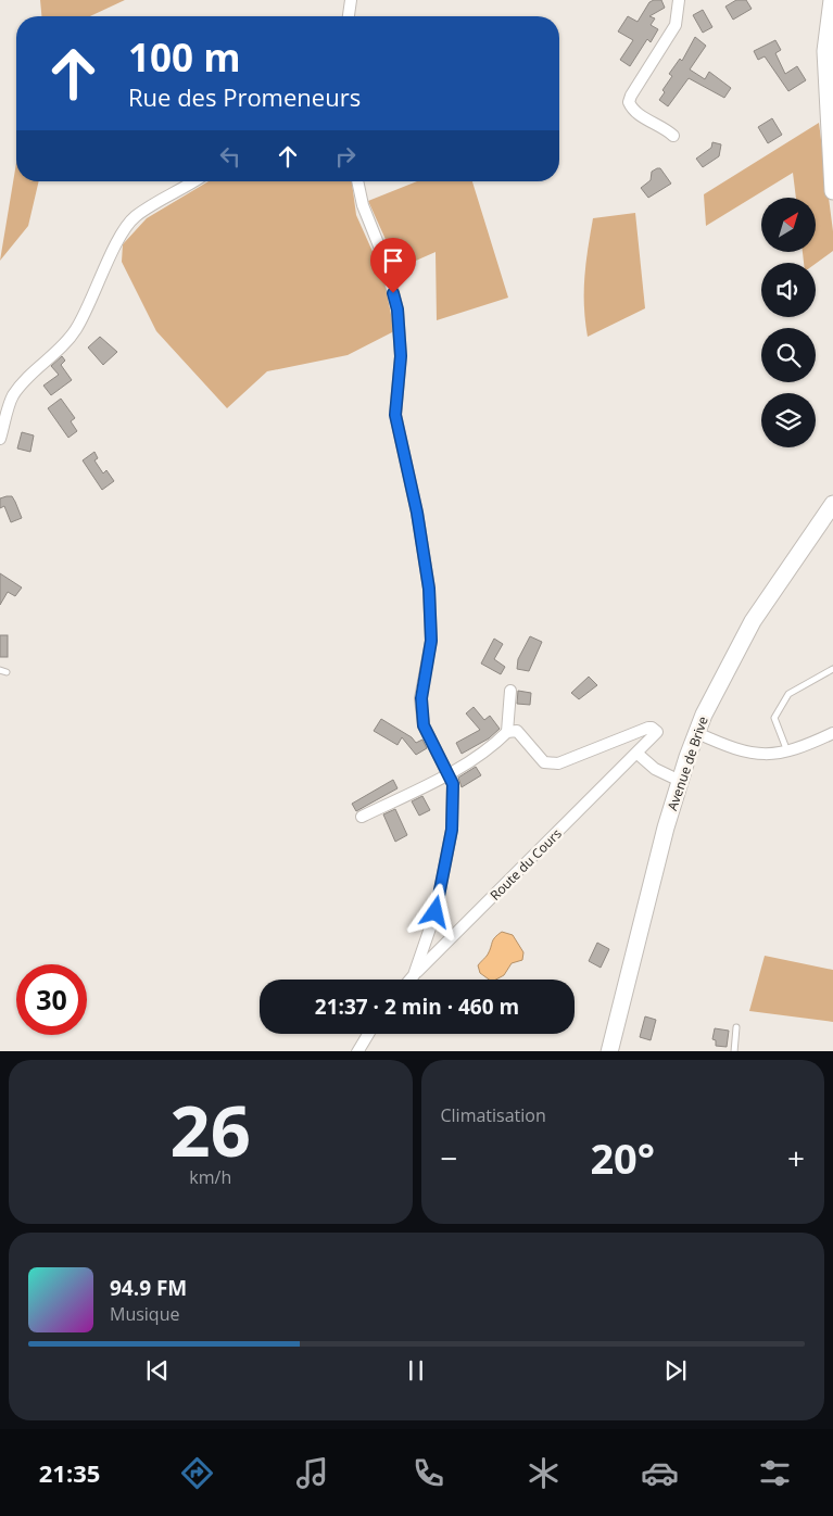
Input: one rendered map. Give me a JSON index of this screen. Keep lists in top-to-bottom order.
{
  "streets": {
    "street": ["Avenue de Brive", "Route du Cours"]
  },
  "north": "top right",
  "page": {
    "turn": ["100 m", "Rue des Promeneurs"],
    "limit": "30",
    "trip": "21:37 · 2 min · 460 m",
    "tile": [
      ["26", "km/h"],
      "Climatisation"
    ],
    "heat": ["−", "20°", "+"],
    "song": ["94.9 FM", "Musique"],
    "tabs": "21:35"
  }
}
